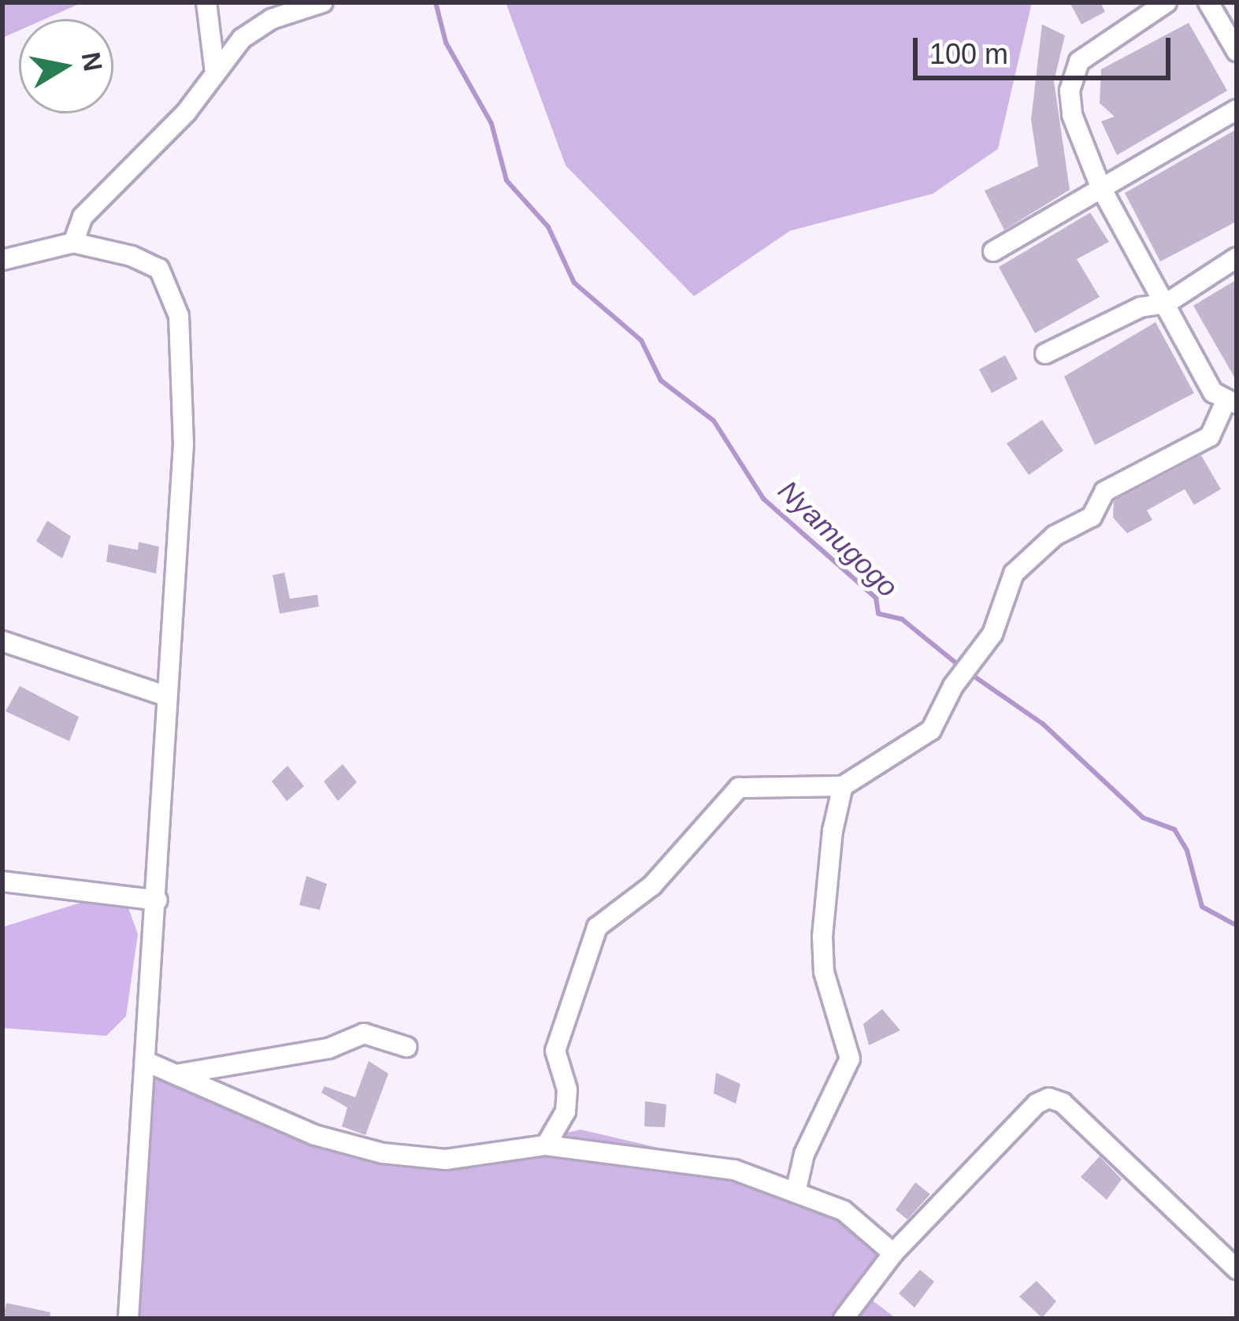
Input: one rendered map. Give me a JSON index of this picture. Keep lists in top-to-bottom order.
{
  "water": ["Nyamugogo"],
  "scale_bar": "100 m",
  "north": "right"
}
